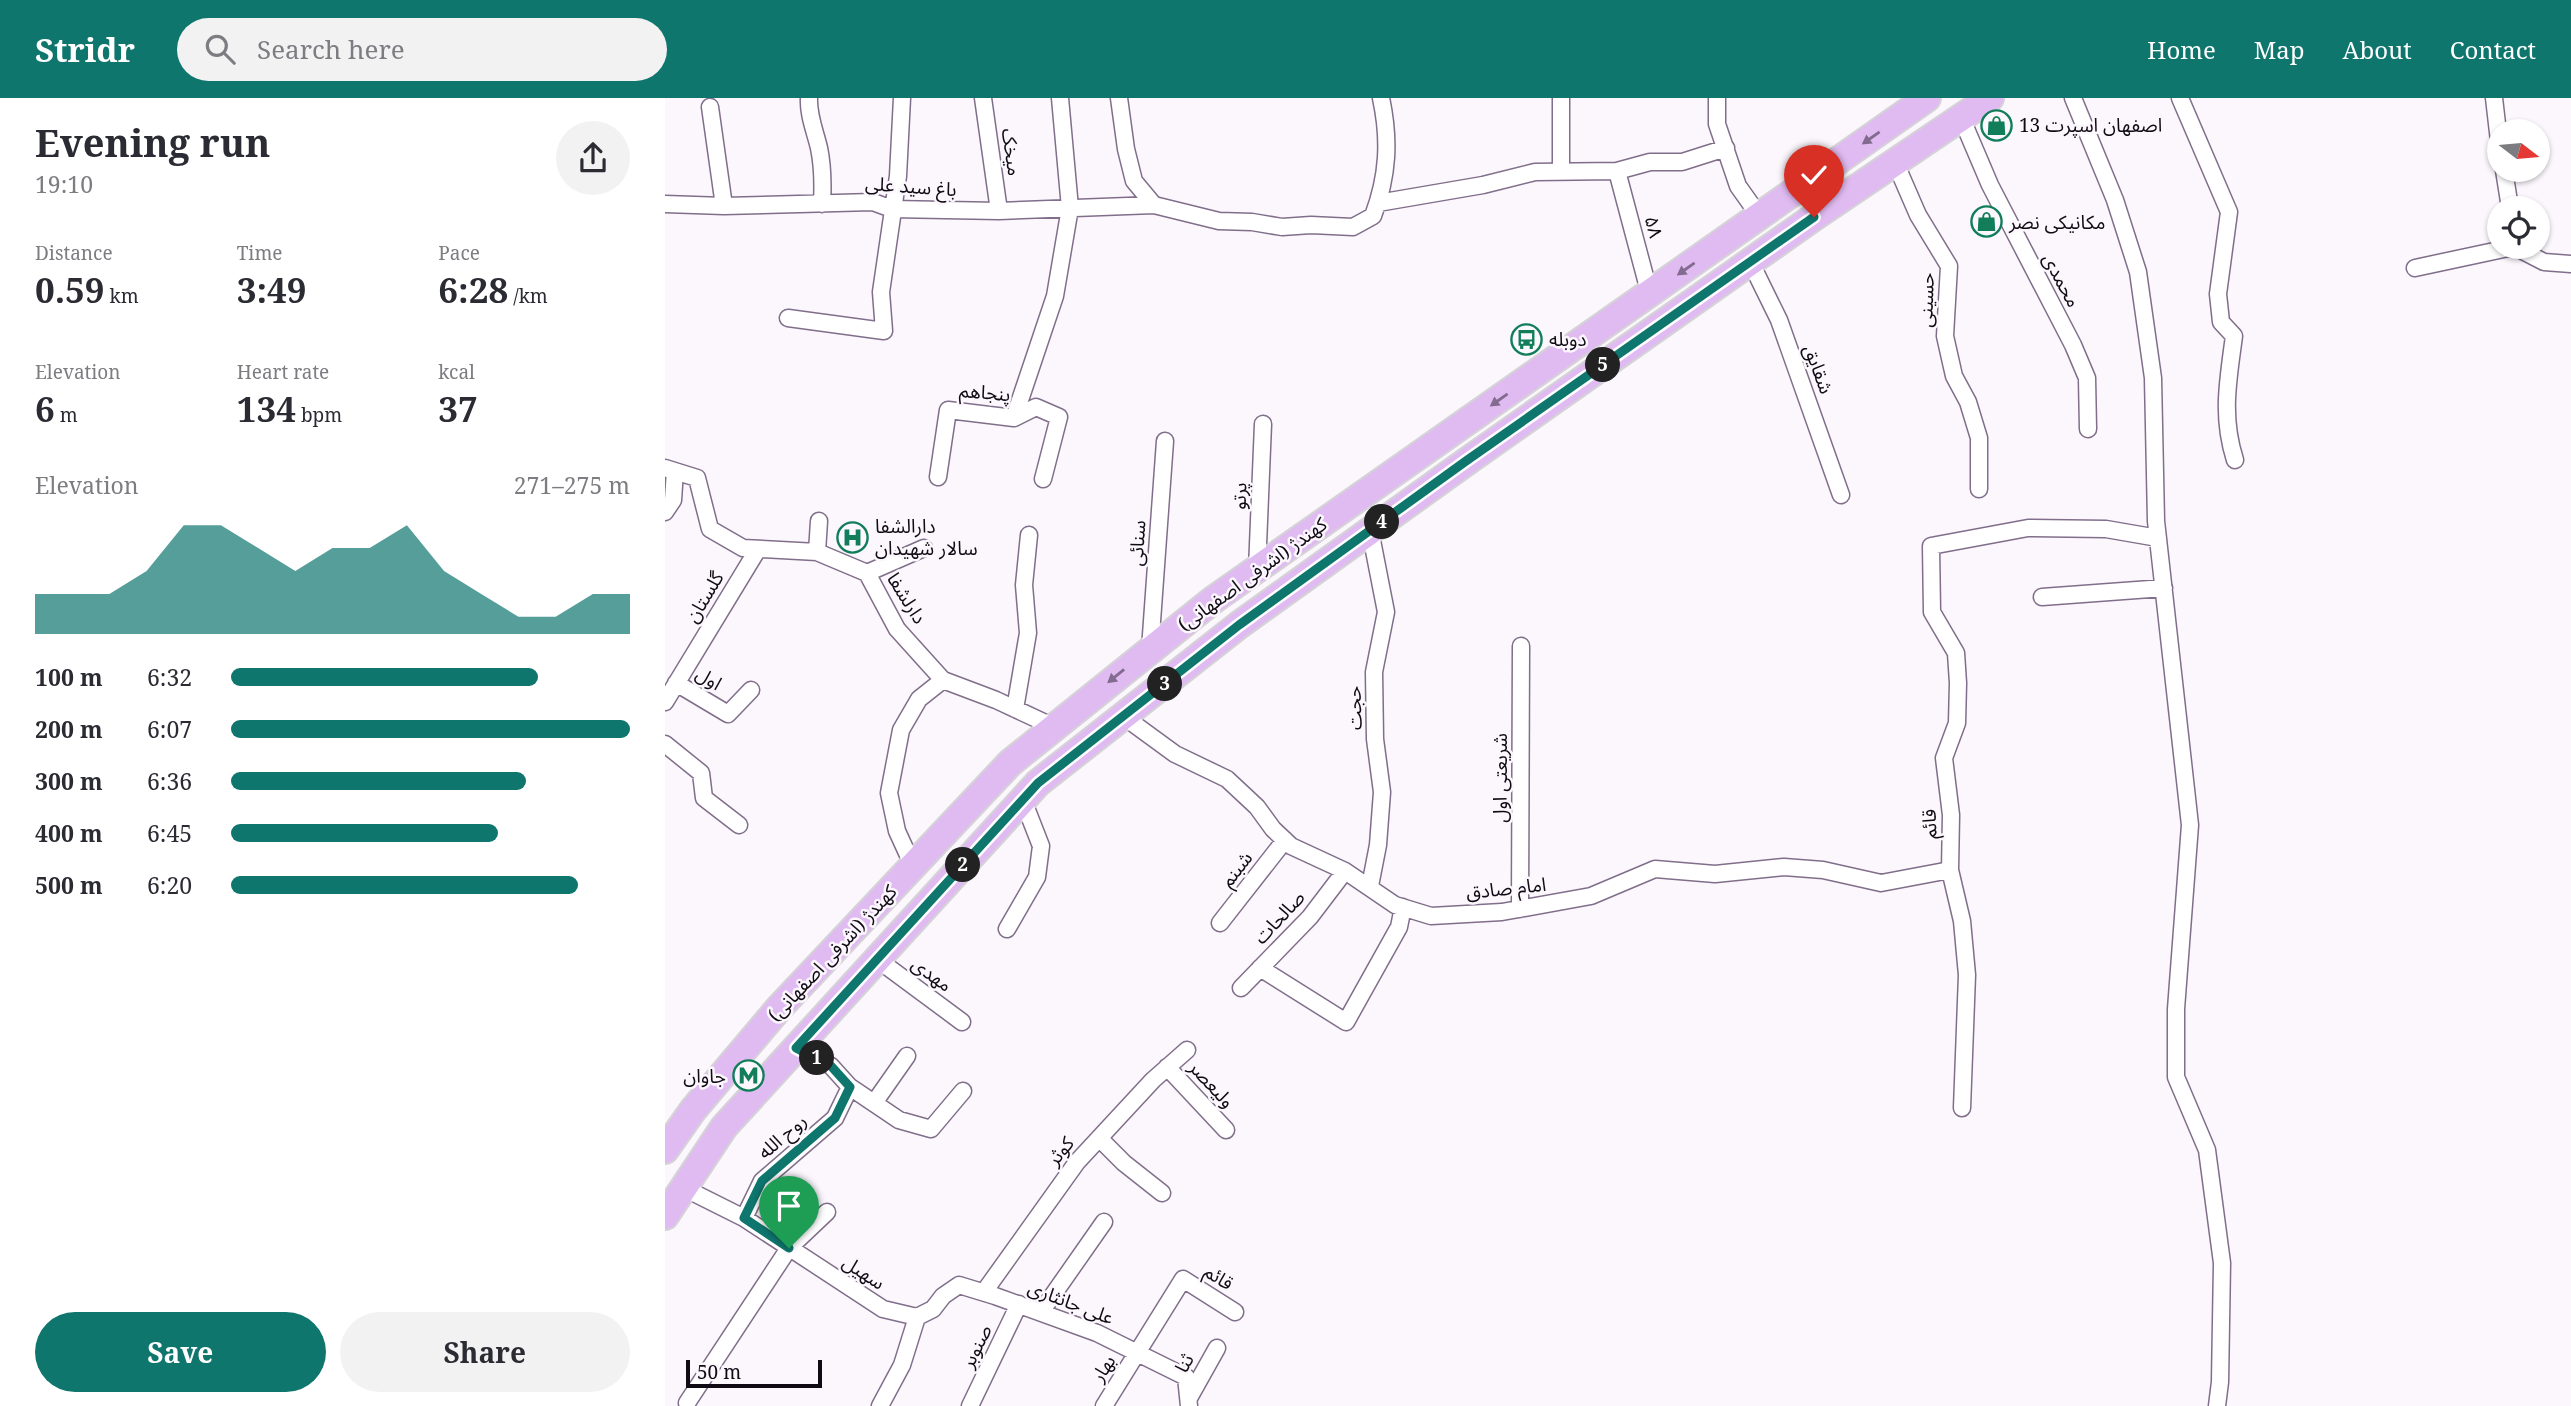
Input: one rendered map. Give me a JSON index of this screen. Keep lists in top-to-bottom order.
{
  "streets": {
    "main road": ["کهندژ (اشرفی اصفهانی)"],
    "street": [
      "میخک",
      "باغ سید علی",
      "۵۸",
      "محمدی",
      "حسینی",
      "شقایق",
      "پنجاهم",
      "پرتو",
      "سنائی",
      "گلستان",
      "دارلشفا",
      "اول",
      "حجت",
      "شریعتی اول",
      "قائم",
      "شبنم",
      "امام صادق",
      "صالحات",
      "مهدی",
      "ولیعصر",
      "روح الله",
      "کوثر",
      "سهیل",
      "علی جانثاری",
      "صنوبر",
      "ثنا",
      "بهار"
    ]
  },
  "crossings": [
    ["میخک", "باغ سید علی"],
    ["۵۸", "کهندژ (اشرفی اصفهانی)"],
    ["محمدی", "کهندژ (اشرفی اصفهانی)"],
    ["حسینی", "کهندژ (اشرفی اصفهانی)"],
    ["شقایق", "کهندژ (اشرفی اصفهانی)"],
    ["پرتو", "کهندژ (اشرفی اصفهانی)"],
    ["سنائی", "کهندژ (اشرفی اصفهانی)"],
    ["کهندژ (اشرفی اصفهانی)", "دارلشفا"],
    ["کهندژ (اشرفی اصفهانی)", "حجت"],
    ["کهندژ (اشرفی اصفهانی)", "امام صادق"],
    ["کهندژ (اشرفی اصفهانی)", "مهدی"],
    ["کهندژ (اشرفی اصفهانی)", "سهیل"],
    ["گلستان", "دارلشفا"],
    ["گلستان", "اول"],
    ["حجت", "امام صادق"],
    ["شریعتی اول", "امام صادق"],
    ["قائم", "امام صادق"],
    ["قائم", "علی جانثاری"],
    ["قائم", "بهار"],
    ["شبنم", "امام صادق"],
    ["امام صادق", "صالحات"],
    ["ولیعصر", "کوثر"],
    ["روح الله", "سهیل"],
    ["کوثر", "علی جانثاری"],
    ["سهیل", "علی جانثاری"],
    ["علی جانثاری", "صنوبر"],
    ["علی جانثاری", "ثنا"],
    ["علی جانثاری", "بهار"]
  ],
  "places": {
    "shop": ["اصفهان اسپرت 13", "مکانیکی نصر"],
    "bus stop": ["دوبله"],
    "hospital": ["دارالشفا سالار شهیدان"],
    "metro station": ["جاوان"]
  },
  "scale_bar": "50 m",
  "north": "right",
  "page": {
    "header": "Stridr",
    "search": "Search here",
    "nav": [
      "Home",
      "Map",
      "About",
      "Contact"
    ],
    "heading": ["Evening run", "19:10"],
    "stats": [
      ["Distance", "0.59 km"],
      ["Time", "3:49"],
      ["Pace", "6:28 /km"],
      ["Elevation", "6 m"],
      ["Heart rate", "134 bpm"],
      ["kcal", "37"]
    ],
    "pins": [
      "5",
      "4",
      "3",
      "2",
      "1"
    ],
    "chart": ["Elevation", "271–275 m"],
    "list": [
      {
        "name": "100 m",
        "note": "6:32"
      },
      {
        "name": "200 m",
        "note": "6:07"
      },
      {
        "name": "300 m",
        "note": "6:36"
      },
      {
        "name": "400 m",
        "note": "6:45"
      },
      {
        "name": "500 m",
        "note": "6:20"
      }
    ],
    "buttons": ["Save", "Share"],
    "scale": "50 m"
  }
}
